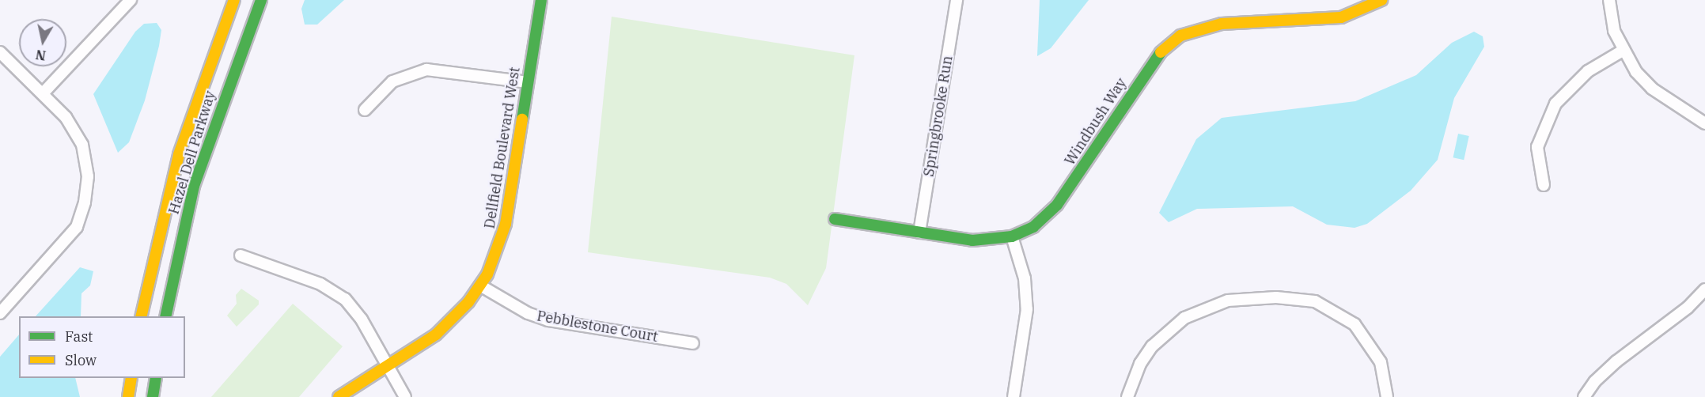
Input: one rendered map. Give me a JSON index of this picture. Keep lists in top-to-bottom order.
{
  "streets": {
    "street": [
      "Springbrooke Run",
      "Windbush Way",
      "Dellfield Boulevard West",
      "Hazel Dell Parkway",
      "Pebblestone Court"
    ]
  },
  "crossings": [
    ["Springbrooke Run", "Windbush Way"],
    ["Dellfield Boulevard West", "Pebblestone Court"]
  ],
  "legend": ["Fast", "Slow"],
  "north": "bottom"
}
